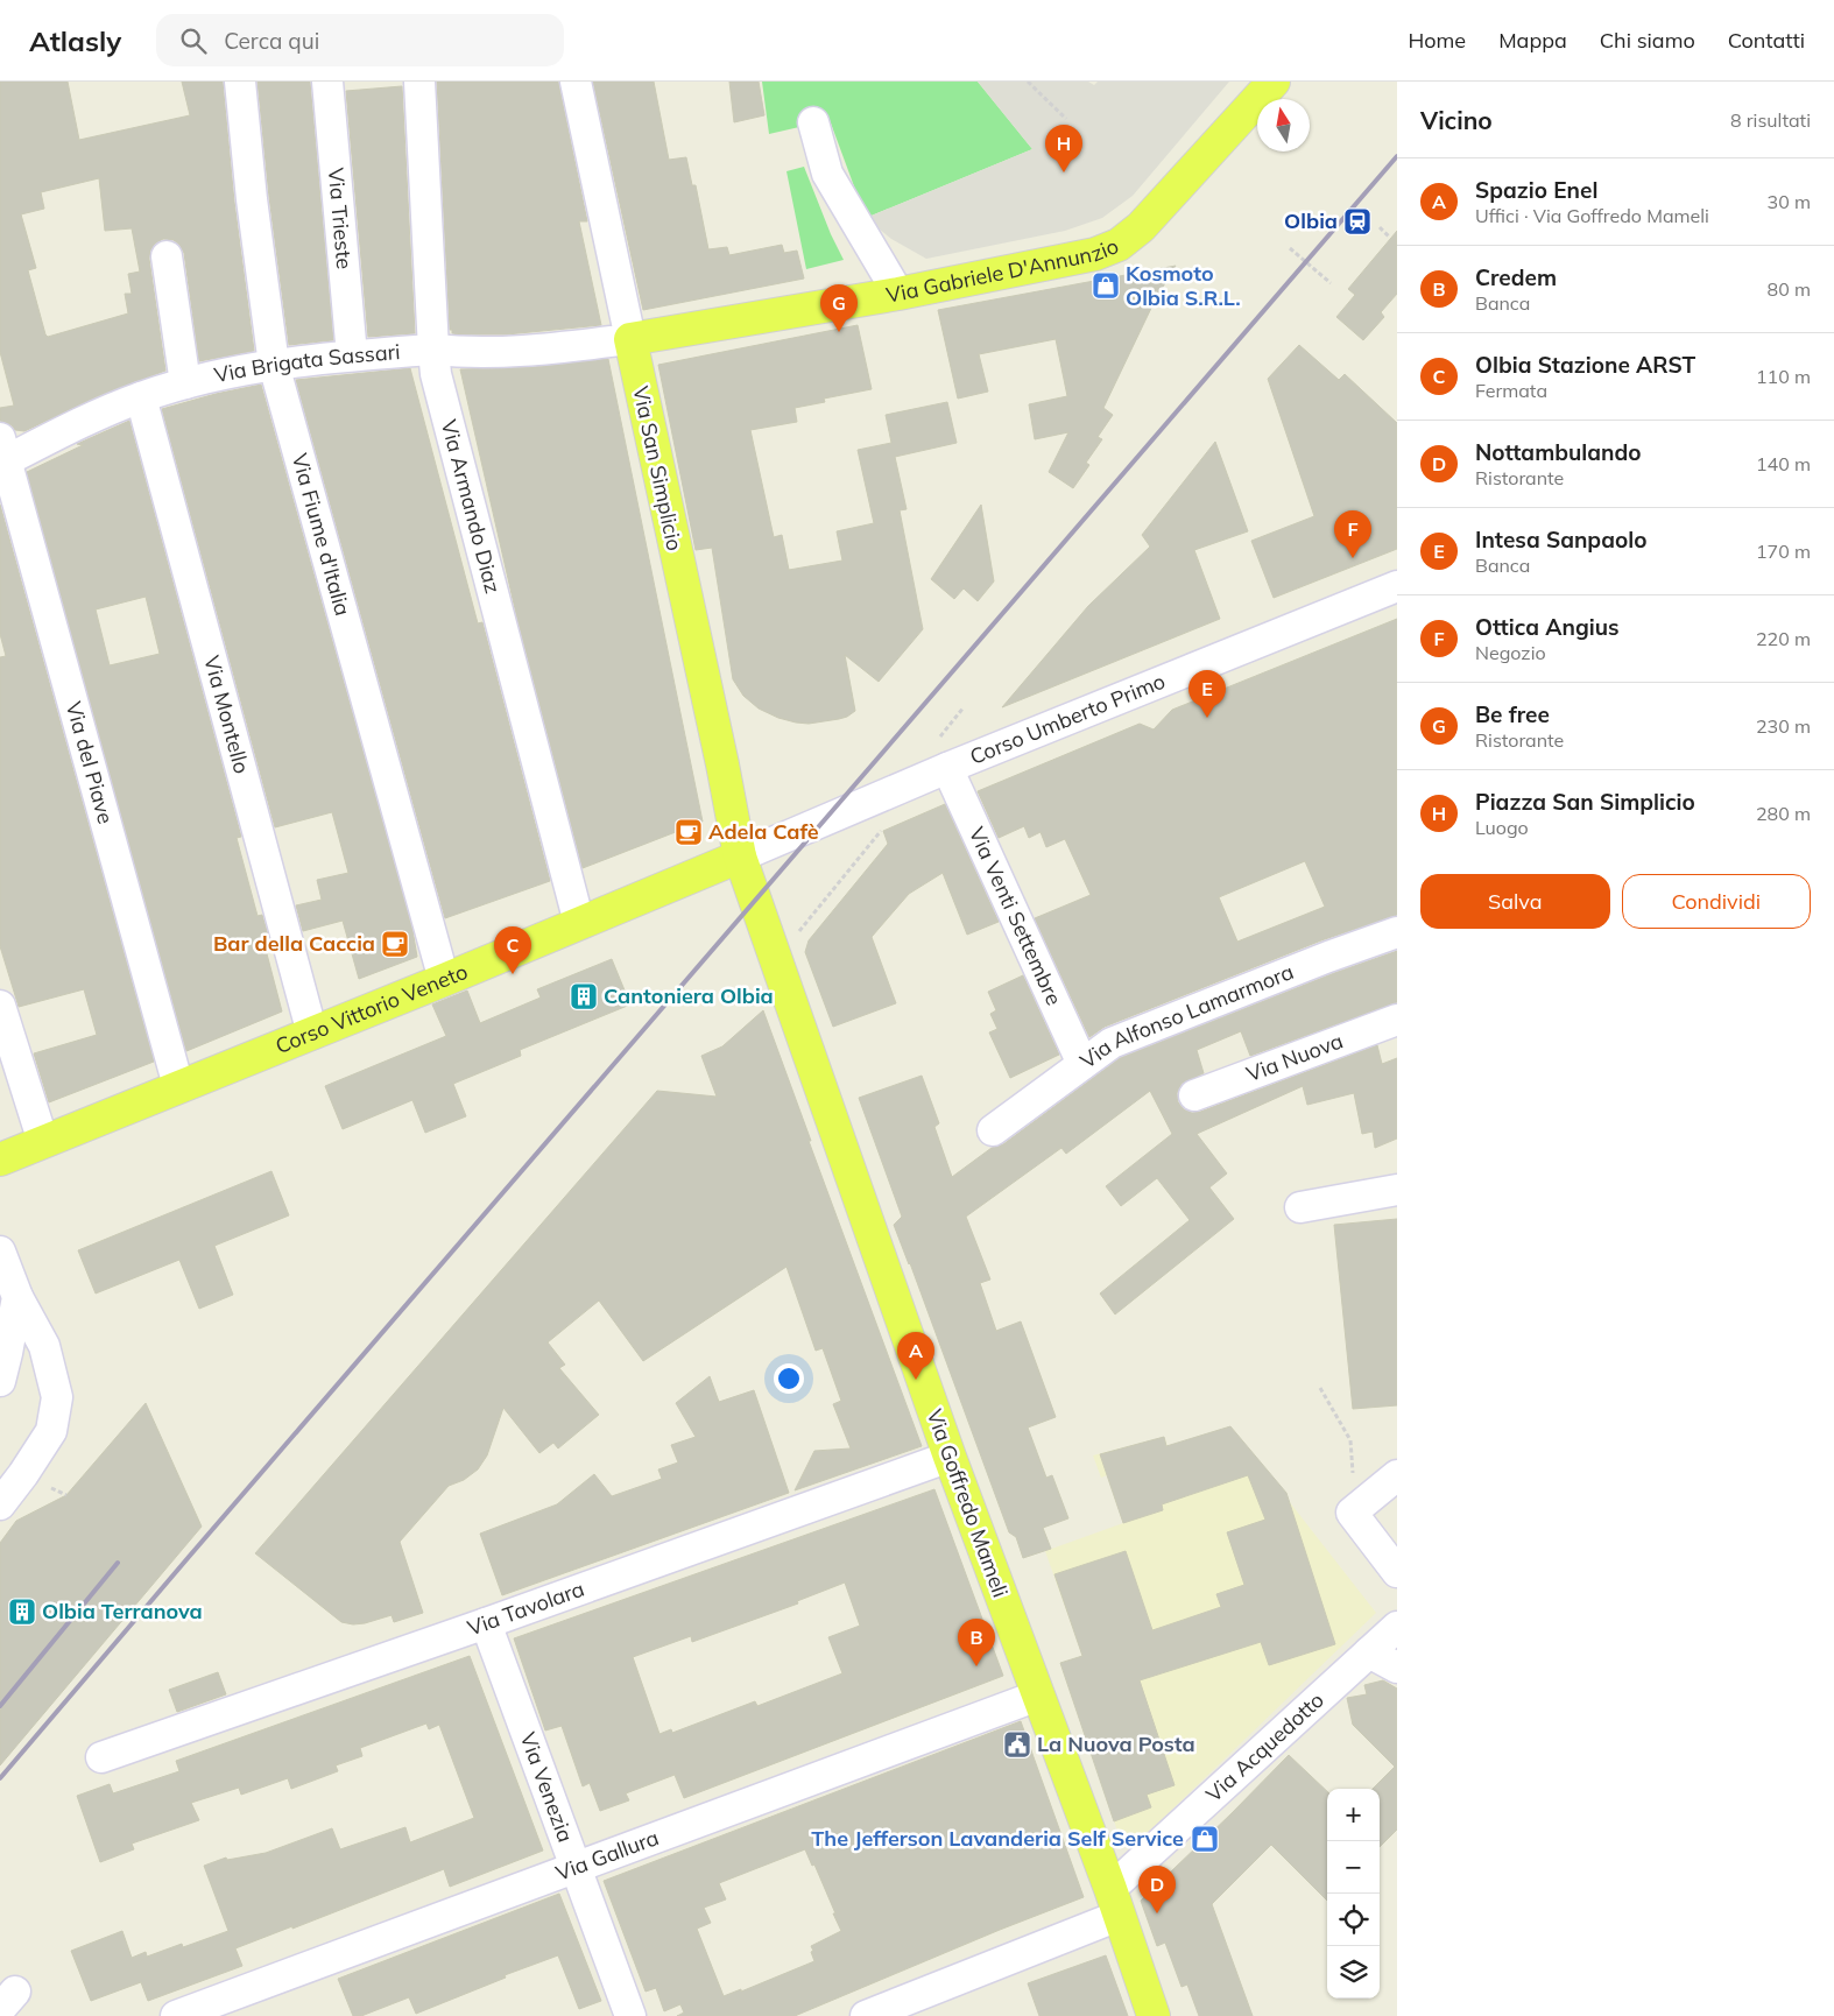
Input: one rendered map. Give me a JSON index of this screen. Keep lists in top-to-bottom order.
{
  "streets": {
    "main road": [
      "Via Gabriele D'Annunzio",
      "Via San Simplicio",
      "Corso Vittorio Veneto",
      "Via Goffredo Mameli"
    ],
    "street": [
      "Via Trieste",
      "Via Brigata Sassari",
      "Via Armando Diaz",
      "Via Fiume d'Italia",
      "Via Montello",
      "Corso Umberto Primo",
      "Via del Piave",
      "Via Venti Settembre",
      "Via Alfonso Lamarmora",
      "Via Nuova",
      "Via Tavolara",
      "Via Acquedotto",
      "Via Venezia",
      "Via Gallura"
    ]
  },
  "crossings": [
    ["Via Trieste", "Via Brigata Sassari"],
    ["Via Gabriele D'Annunzio", "Via Brigata Sassari"],
    ["Via Gabriele D'Annunzio", "Via San Simplicio"],
    ["Via Brigata Sassari", "Via San Simplicio"],
    ["Via Brigata Sassari", "Via Armando Diaz"],
    ["Via Brigata Sassari", "Via Fiume d'Italia"],
    ["Via Brigata Sassari", "Via Montello"],
    ["Via Brigata Sassari", "Via del Piave"],
    ["Via San Simplicio", "Corso Umberto Primo"],
    ["Via San Simplicio", "Corso Vittorio Veneto"],
    ["Via San Simplicio", "Via Goffredo Mameli"],
    ["Via Armando Diaz", "Corso Vittorio Veneto"],
    ["Via Fiume d'Italia", "Corso Vittorio Veneto"],
    ["Via Montello", "Corso Vittorio Veneto"],
    ["Corso Umberto Primo", "Via Venti Settembre"],
    ["Corso Umberto Primo", "Corso Vittorio Veneto"],
    ["Corso Umberto Primo", "Via Goffredo Mameli"],
    ["Via del Piave", "Corso Vittorio Veneto"],
    ["Via Venti Settembre", "Via Alfonso Lamarmora"],
    ["Corso Vittorio Veneto", "Via Goffredo Mameli"],
    ["Via Goffredo Mameli", "Via Tavolara"],
    ["Via Goffredo Mameli", "Via Acquedotto"],
    ["Via Goffredo Mameli", "Via Gallura"],
    ["Via Tavolara", "Via Venezia"],
    ["Via Venezia", "Via Gallura"]
  ],
  "places": {
    "station": ["Olbia"],
    "shop": ["Kosmoto Olbia S.R.L.", "The Jefferson Lavanderia Self Service"],
    "cafe": ["Adela Cafè", "Bar della Caccia"],
    "building": ["Cantoniera Olbia", "Olbia Terranova"],
    "public building": ["La Nuova Posta"]
  },
  "north": "top",
  "page": {
    "header": "Atlasly",
    "search": "Cerca qui",
    "nav": [
      "Home",
      "Mappa",
      "Chi siamo",
      "Contatti"
    ],
    "heading": ["Vicino", "8 risultati"],
    "pins": [
      "H",
      "G",
      "F",
      "E",
      "C",
      "A",
      "B",
      "D"
    ],
    "list": [
      {
        "mark": "A",
        "name": "Spazio Enel",
        "note": "Uffici · Via Goffredo Mameli",
        "value": "30 m"
      },
      {
        "mark": "B",
        "name": "Credem",
        "note": "Banca",
        "value": "80 m"
      },
      {
        "mark": "C",
        "name": "Olbia Stazione ARST",
        "note": "Fermata",
        "value": "110 m"
      },
      {
        "mark": "D",
        "name": "Nottambulando",
        "note": "Ristorante",
        "value": "140 m"
      },
      {
        "mark": "E",
        "name": "Intesa Sanpaolo",
        "note": "Banca",
        "value": "170 m"
      },
      {
        "mark": "F",
        "name": "Ottica Angius",
        "note": "Negozio",
        "value": "220 m"
      },
      {
        "mark": "G",
        "name": "Be free",
        "note": "Ristorante",
        "value": "230 m"
      },
      {
        "mark": "H",
        "name": "Piazza San Simplicio",
        "note": "Luogo",
        "value": "280 m"
      }
    ],
    "buttons": ["Salva", "Condividi"],
    "map_buttons": ["+", "−"]
  }
}
